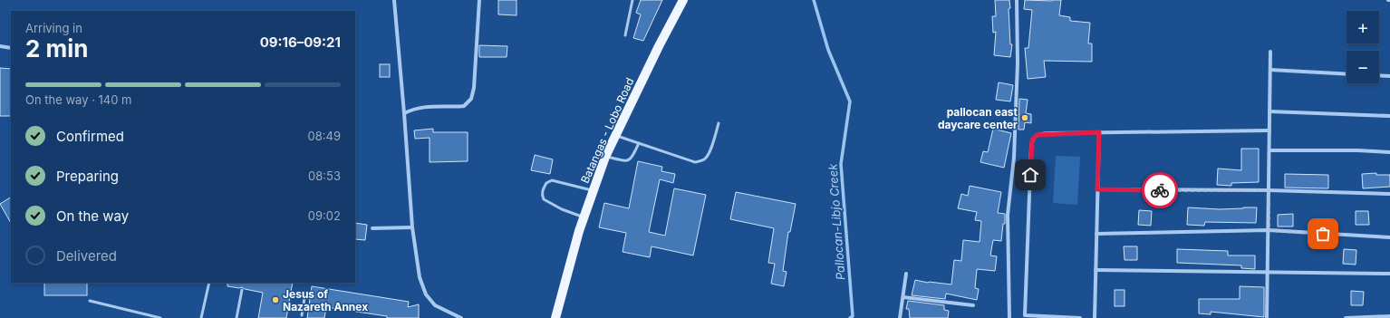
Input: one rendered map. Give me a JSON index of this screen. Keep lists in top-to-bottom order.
{
  "streets": {
    "main road": ["Batangas - Lobo Road"]
  },
  "water": ["Pallocan-Libjo Creek"],
  "places": ["pallocan east daycare center", "Jesus of Nazareth Annex"],
  "page": {
    "map_buttons": ["+", "−"],
    "heading": ["2 min", "Arriving in", "09:16–09:21"],
    "bar": "On the way · 140 m",
    "list": [
      ["Confirmed", "08:49"],
      ["Preparing", "08:53"],
      ["On the way", "09:02"],
      "Delivered"
    ]
  }
}
